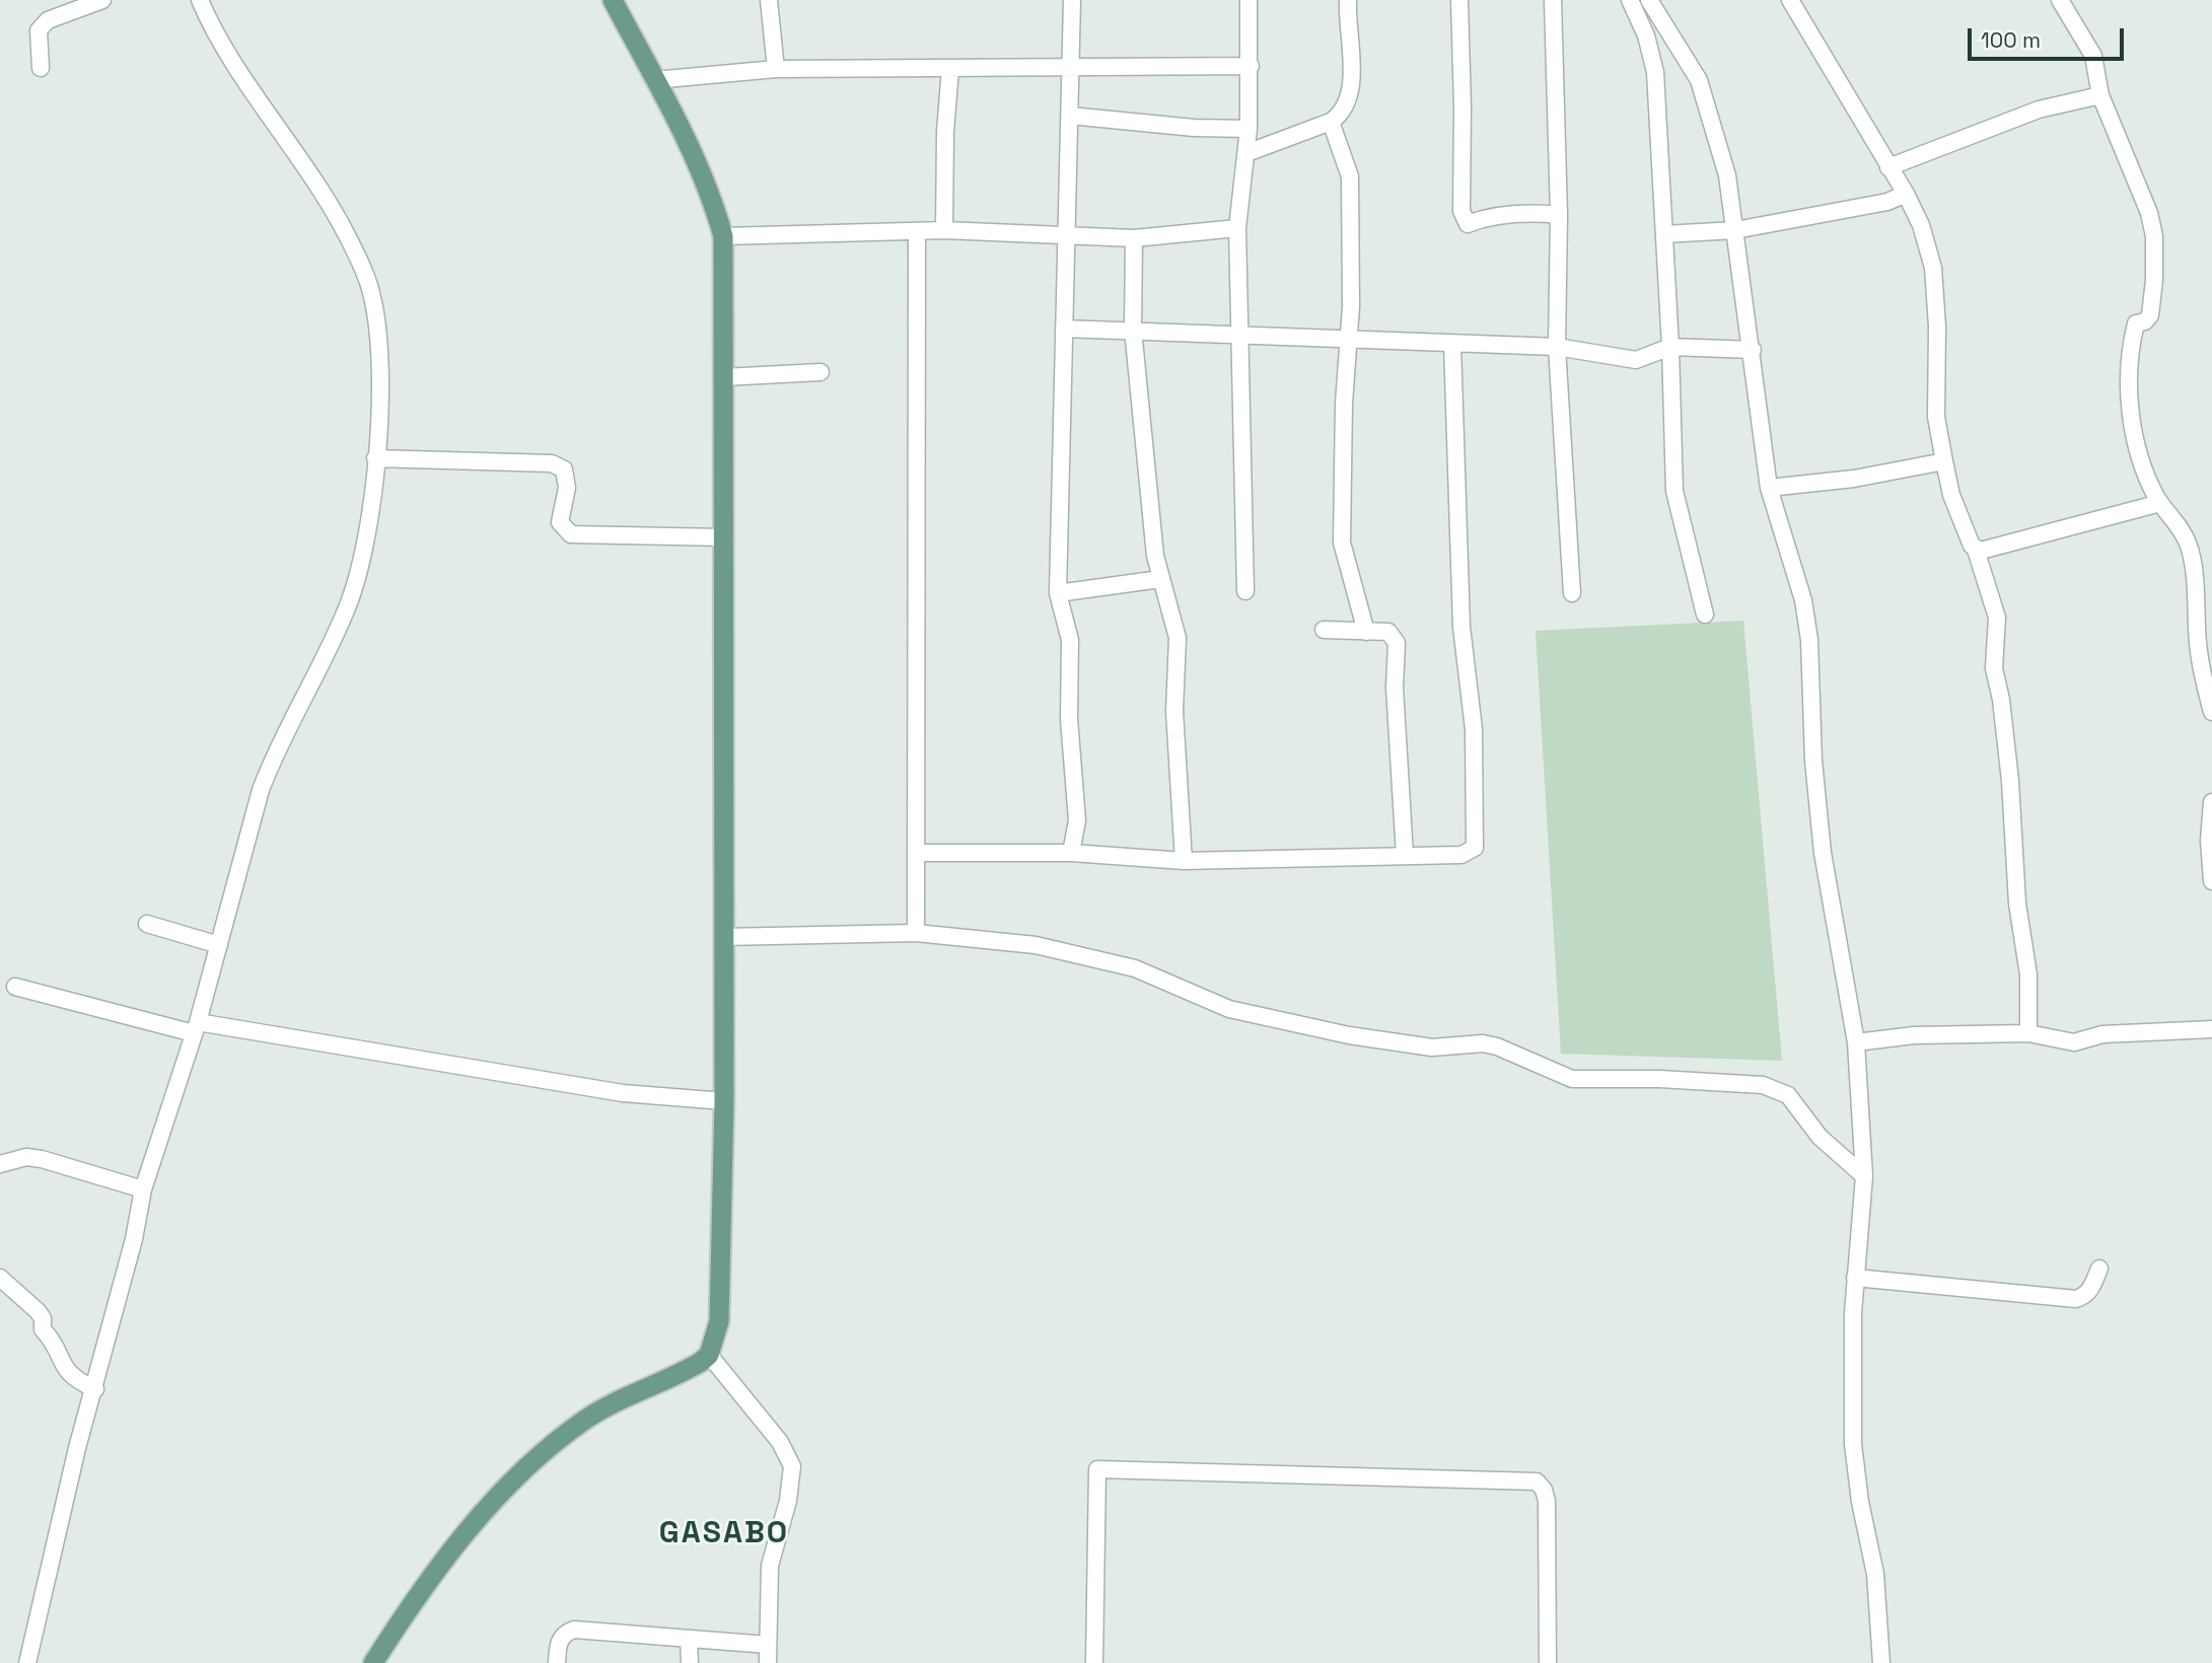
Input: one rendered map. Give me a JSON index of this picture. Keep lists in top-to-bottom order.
{
  "districts": ["GASABO"],
  "scale_bar": "100 m"
}
